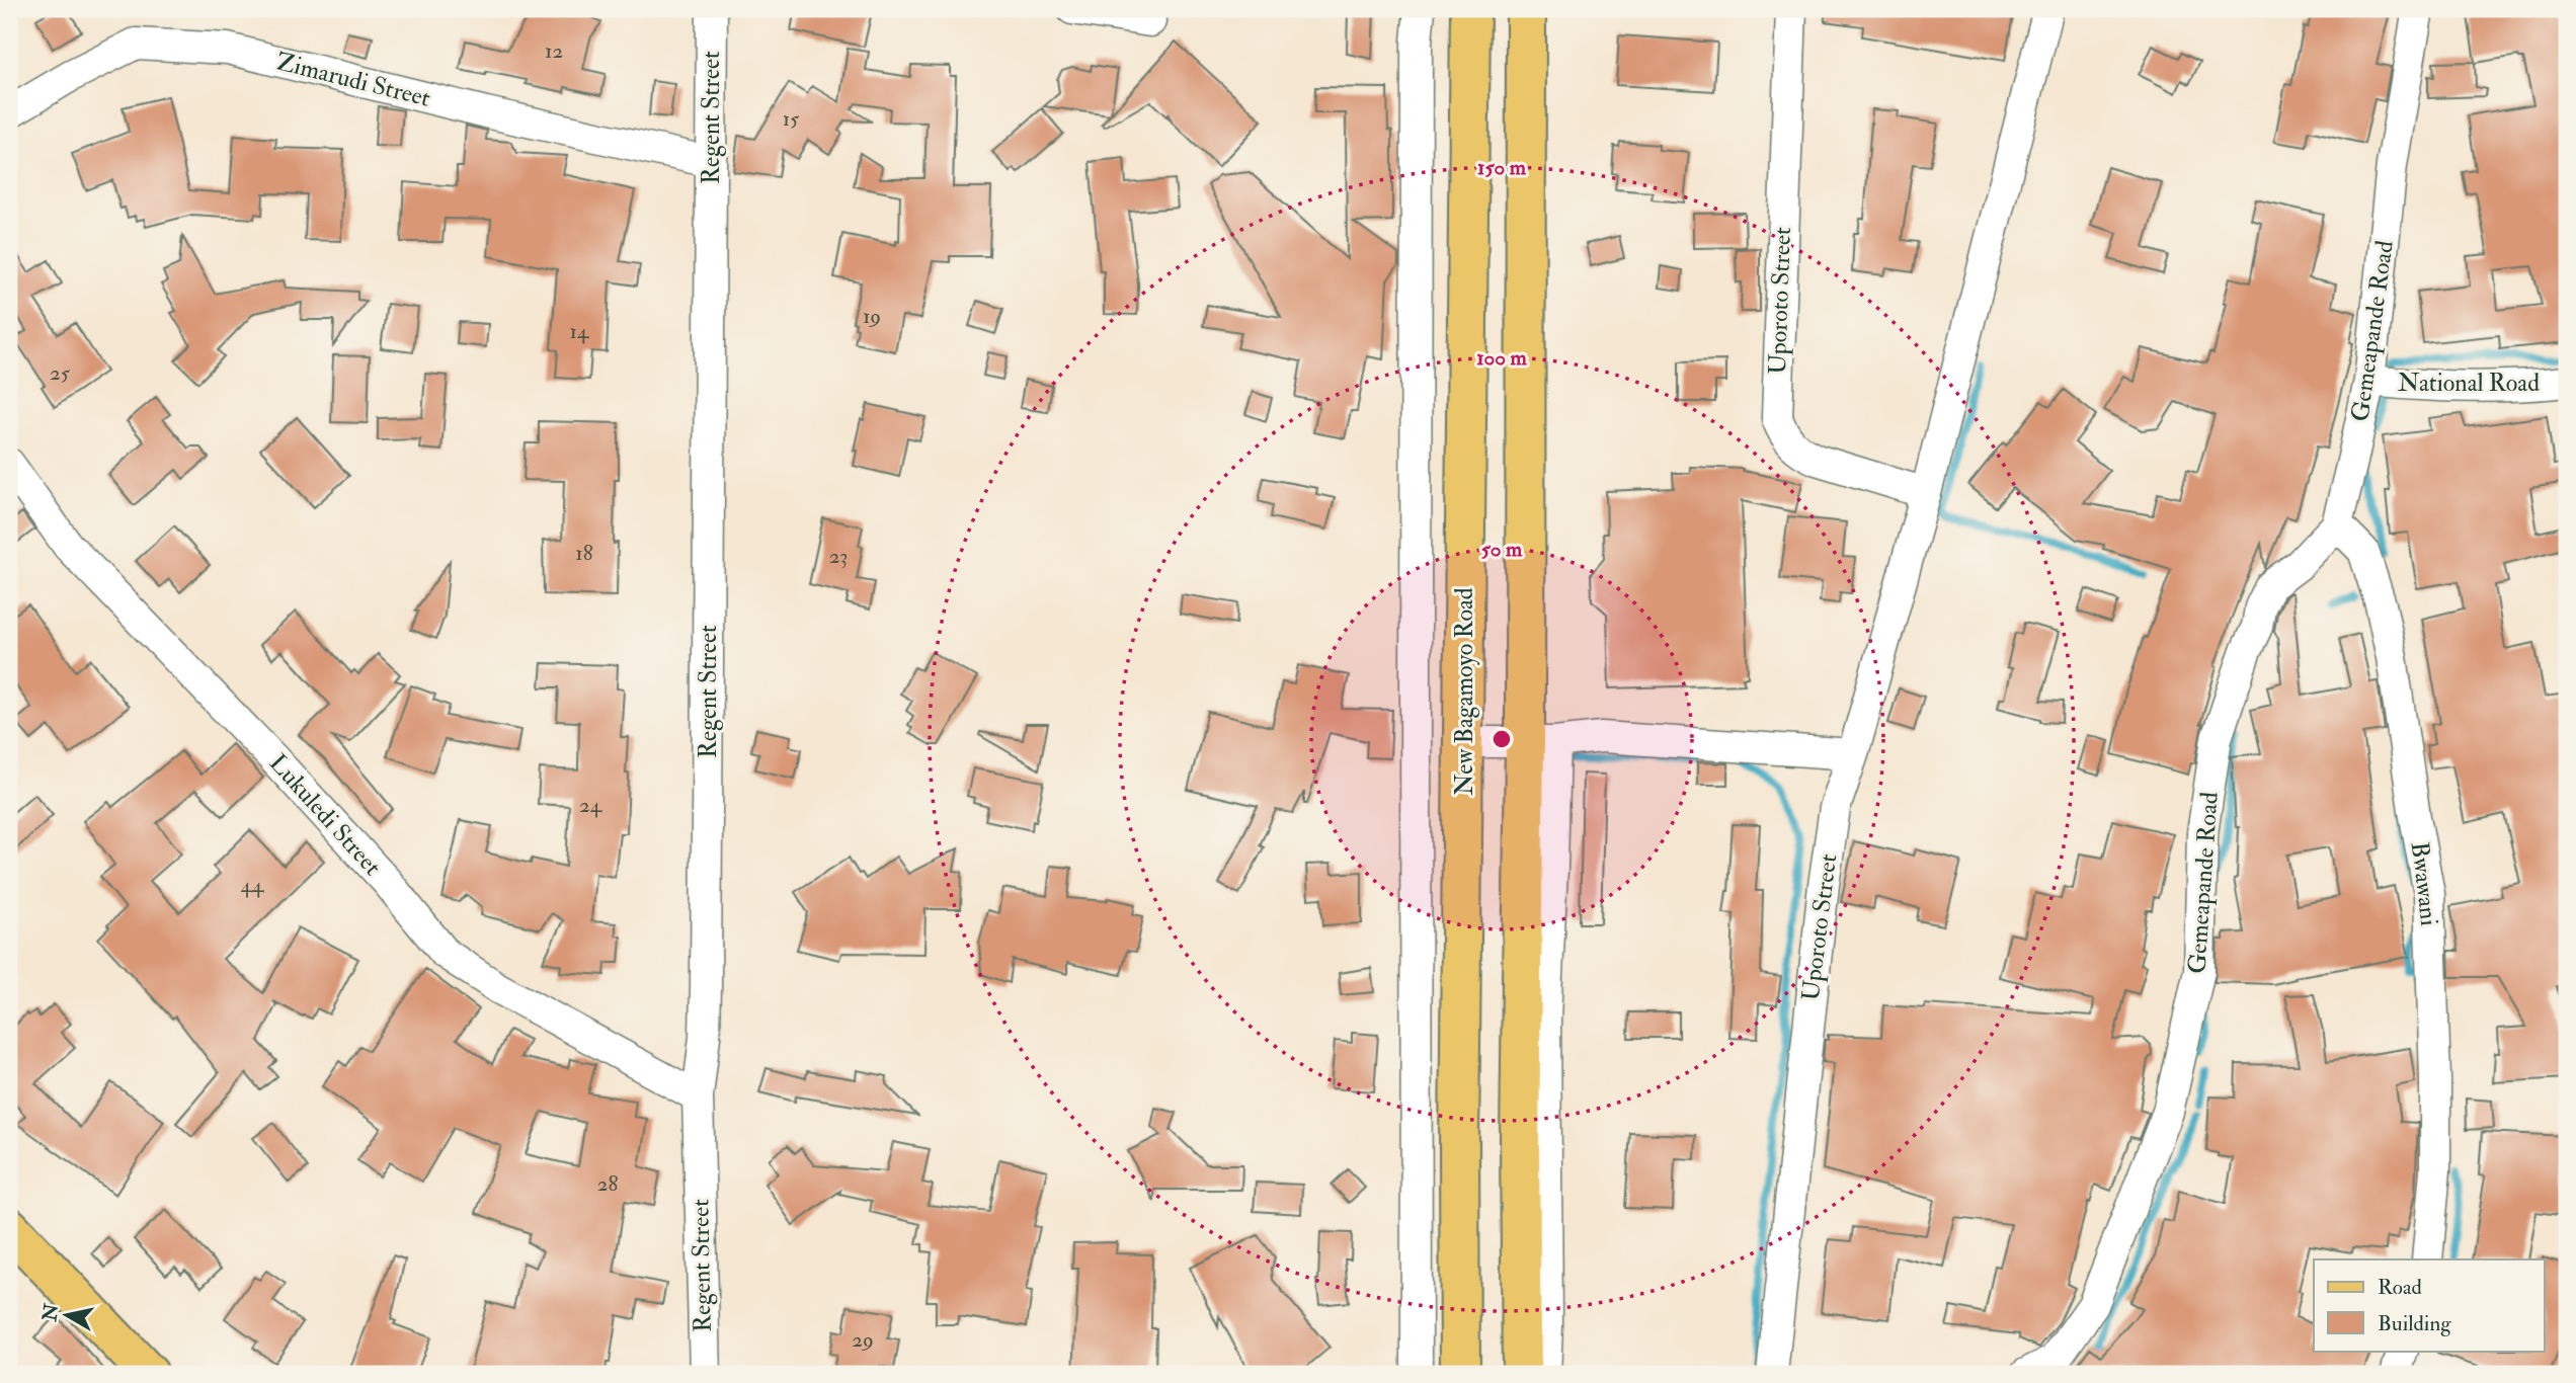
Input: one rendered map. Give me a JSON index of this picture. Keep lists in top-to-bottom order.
{
  "streets": {
    "main road": ["New Bagamoyo Road"],
    "street": [
      "Zimarudi Street",
      "Regent Street",
      "Uporoto Street",
      "Gemeapande Road",
      "National Road",
      "Lukuledi Street",
      "Bwawani"
    ]
  },
  "crossings": [
    ["Zimarudi Street", "Regent Street"],
    ["Regent Street", "Lukuledi Street"],
    ["Gemeapande Road", "National Road"],
    ["Gemeapande Road", "Bwawani"]
  ],
  "house_numbers": [
    "12",
    "15",
    "19",
    "14",
    "25",
    "18",
    "23",
    "24",
    "44",
    "28",
    "29"
  ],
  "legend": ["Road", "Building"],
  "north": "left",
  "rings": ["150 m", "100 m", "50 m"]
}
